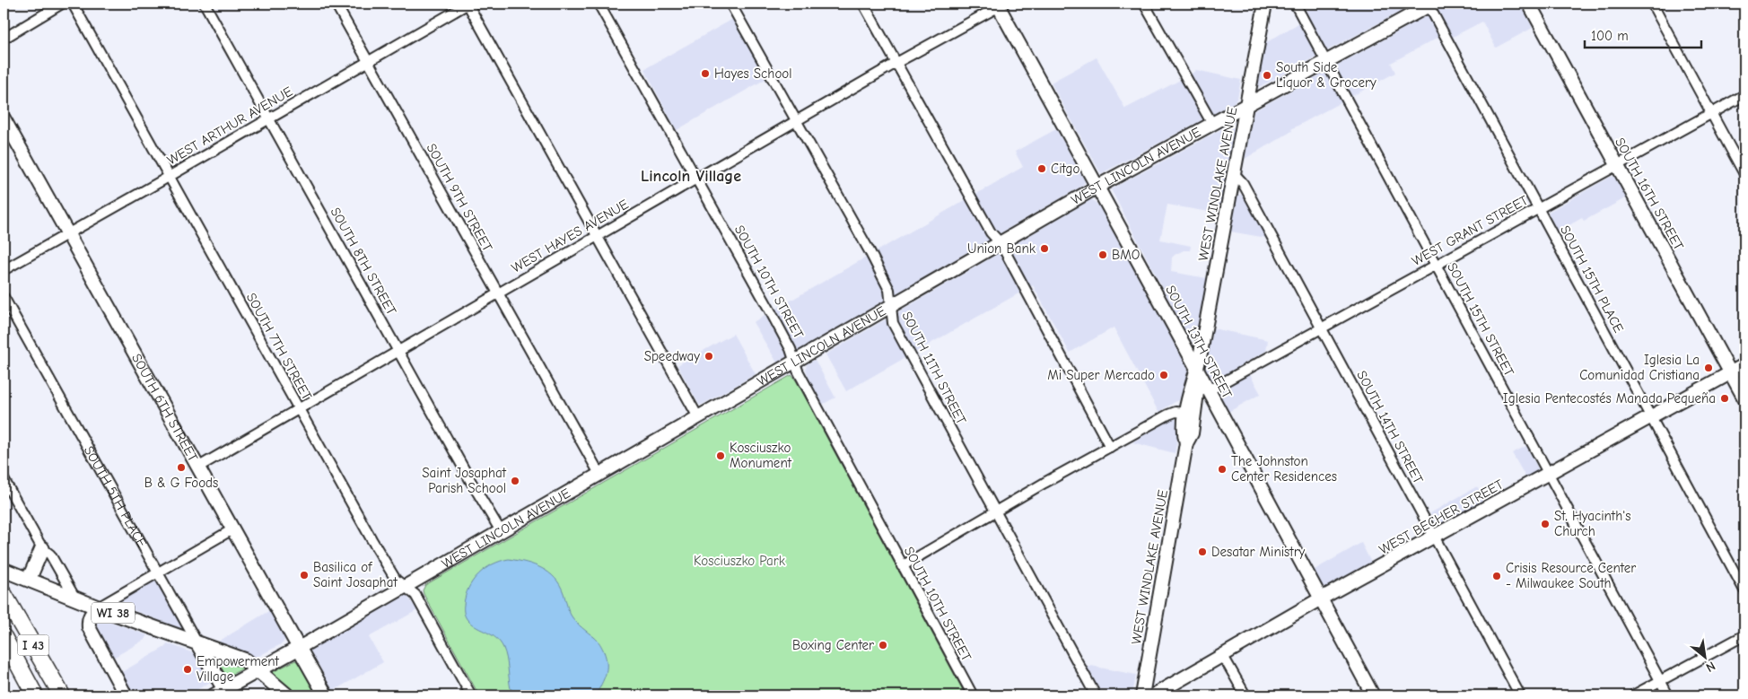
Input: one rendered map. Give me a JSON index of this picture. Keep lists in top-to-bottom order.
{
  "streets": {
    "highway": ["I 43"],
    "main road": [
      "WEST LINCOLN AVENUE",
      "SOUTH 6TH STREET",
      "SOUTH 5TH PLACE",
      "WI 38"
    ],
    "street": [
      "WEST ARTHUR AVENUE",
      "WEST WINDLAKE AVENUE",
      "SOUTH 16TH STREET",
      "SOUTH 9TH STREET",
      "WEST GRANT STREET",
      "WEST HAYES AVENUE",
      "SOUTH 8TH STREET",
      "SOUTH 15TH PLACE",
      "SOUTH 10TH STREET",
      "SOUTH 15TH STREET",
      "SOUTH 13TH STREET",
      "SOUTH 7TH STREET",
      "SOUTH 11TH STREET",
      "SOUTH 14TH STREET",
      "WEST BECHER STREET"
    ]
  },
  "crossings": [
    ["WEST ARTHUR AVENUE", "SOUTH 9TH STREET"],
    ["WEST ARTHUR AVENUE", "SOUTH 8TH STREET"],
    ["WEST ARTHUR AVENUE", "SOUTH 7TH STREET"],
    ["WEST ARTHUR AVENUE", "SOUTH 6TH STREET"],
    ["WEST LINCOLN AVENUE", "WEST WINDLAKE AVENUE"],
    ["WEST LINCOLN AVENUE", "SOUTH 9TH STREET"],
    ["WEST LINCOLN AVENUE", "SOUTH 8TH STREET"],
    ["WEST LINCOLN AVENUE", "SOUTH 15TH PLACE"],
    ["WEST LINCOLN AVENUE", "SOUTH 10TH STREET"],
    ["WEST LINCOLN AVENUE", "SOUTH 15TH STREET"],
    ["WEST LINCOLN AVENUE", "SOUTH 13TH STREET"],
    ["WEST LINCOLN AVENUE", "SOUTH 7TH STREET"],
    ["WEST LINCOLN AVENUE", "SOUTH 11TH STREET"],
    ["WEST LINCOLN AVENUE", "SOUTH 6TH STREET"],
    ["WEST LINCOLN AVENUE", "SOUTH 5TH PLACE"],
    ["WEST LINCOLN AVENUE", "WI 38"],
    ["WEST WINDLAKE AVENUE", "SOUTH 13TH STREET"],
    ["WEST WINDLAKE AVENUE", "SOUTH 14TH STREET"],
    ["SOUTH 16TH STREET", "WEST GRANT STREET"],
    ["SOUTH 16TH STREET", "WEST BECHER STREET"],
    ["SOUTH 9TH STREET", "WEST HAYES AVENUE"],
    ["WEST GRANT STREET", "SOUTH 15TH PLACE"],
    ["WEST GRANT STREET", "SOUTH 15TH STREET"],
    ["WEST GRANT STREET", "SOUTH 13TH STREET"],
    ["WEST GRANT STREET", "SOUTH 14TH STREET"],
    ["WEST HAYES AVENUE", "SOUTH 8TH STREET"],
    ["WEST HAYES AVENUE", "SOUTH 10TH STREET"],
    ["WEST HAYES AVENUE", "SOUTH 13TH STREET"],
    ["WEST HAYES AVENUE", "SOUTH 7TH STREET"],
    ["WEST HAYES AVENUE", "SOUTH 11TH STREET"],
    ["WEST HAYES AVENUE", "SOUTH 6TH STREET"],
    ["SOUTH 15TH PLACE", "WEST BECHER STREET"],
    ["SOUTH 15TH STREET", "WEST BECHER STREET"],
    ["SOUTH 13TH STREET", "WEST BECHER STREET"],
    ["SOUTH 14TH STREET", "WEST BECHER STREET"],
    ["SOUTH 5TH PLACE", "WI 38"]
  ],
  "districts": ["Lincoln Village"],
  "parks": ["Kosciuszko Park"],
  "places": [
    "Hayes School",
    "South Side Liquor & Grocery",
    "Citgo",
    "Union Bank",
    "BMO",
    "Speedway",
    "Iglesia La Comunidad Cristiana",
    "Mi Super Mercado",
    "Iglesia Pentecostés Manada Pequeña",
    "Kosciuszko Monument",
    "B & G Foods",
    "The Johnston Center Residences",
    "Saint Josaphat Parish School",
    "St. Hyacinth's Church",
    "Desatar Ministry",
    "Basilica of Saint Josaphat",
    "Crisis Resource Center - Milwaukee South",
    "Boxing Center",
    "Empowerment Village"
  ],
  "scale_bar": "100 m",
  "north": "bottom right"
}
